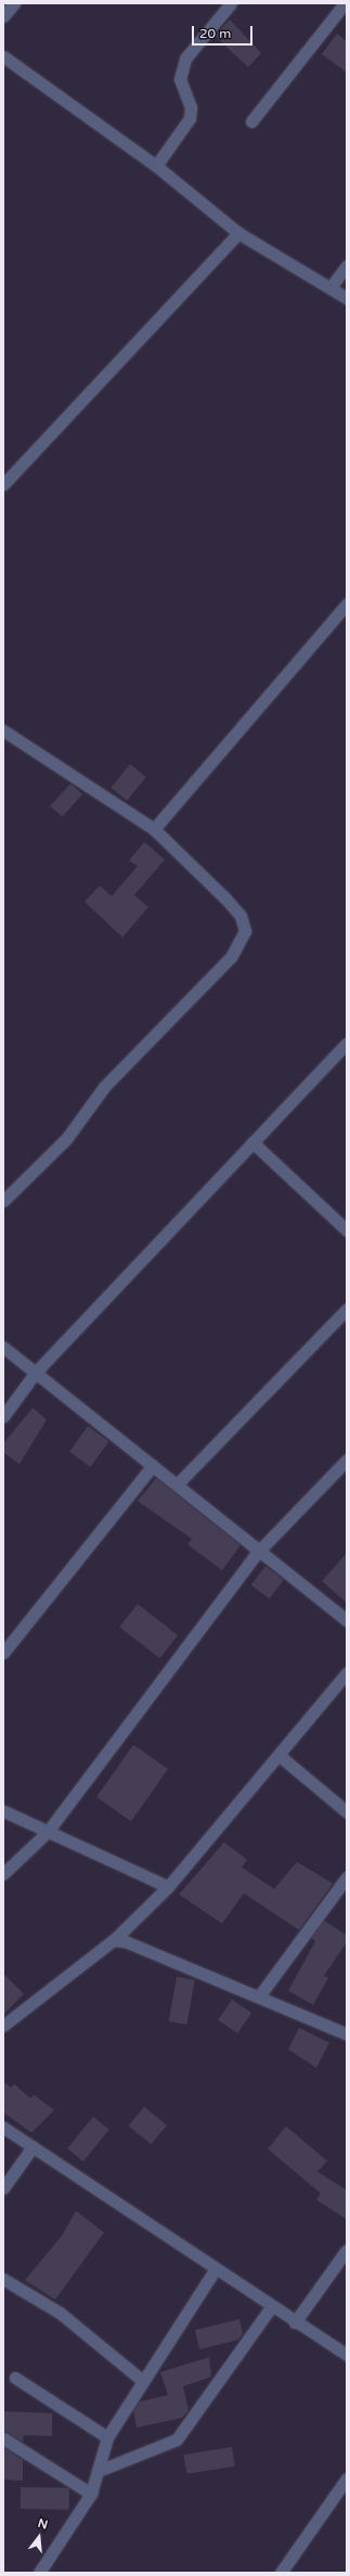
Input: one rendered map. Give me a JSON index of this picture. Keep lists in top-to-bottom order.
{
  "scale_bar": "20 m",
  "north": "top"
}
